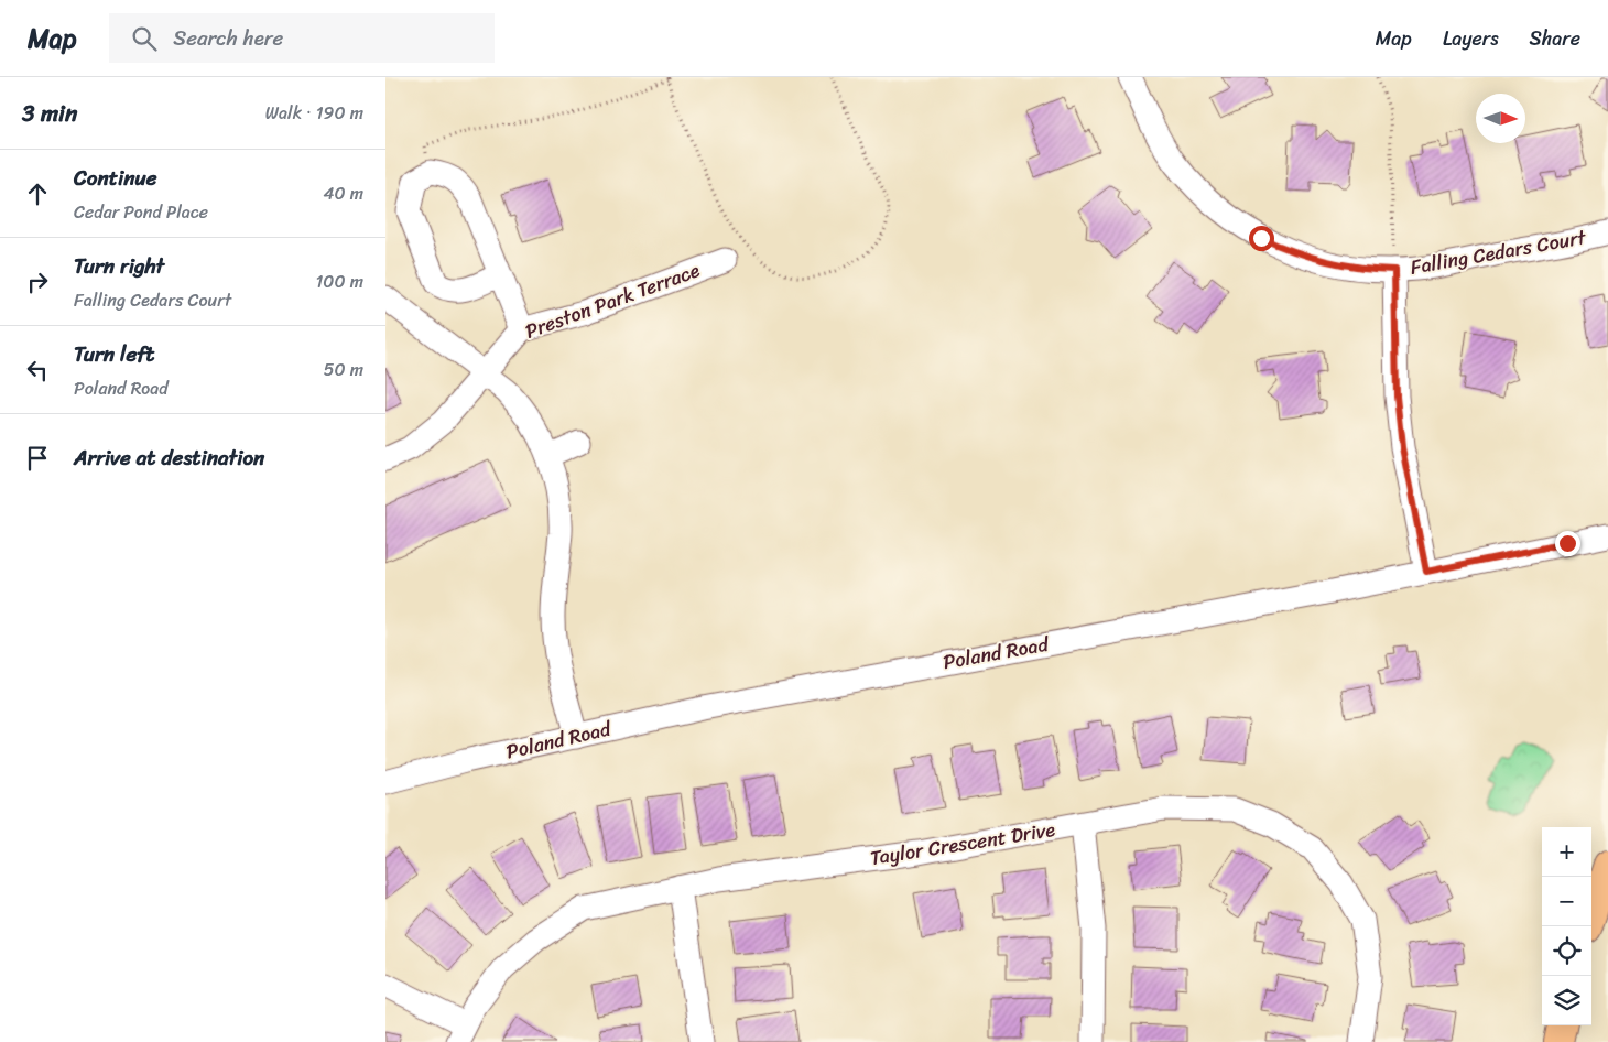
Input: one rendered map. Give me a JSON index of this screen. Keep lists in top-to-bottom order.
{
  "streets": {
    "street": [
      "Falling Cedars Court",
      "Preston Park Terrace",
      "Poland Road",
      "Taylor Crescent Drive"
    ]
  },
  "crossings": [
    ["Falling Cedars Court", "Poland Road"]
  ],
  "north": "right",
  "page": {
    "header": "Map",
    "search": "Search here",
    "nav": ["Map", "Layers", "Share"],
    "heading": ["3 min", "Walk · 190 m"],
    "list": [
      ["Continue", "Cedar Pond Place", "40 m"],
      ["Turn right", "Falling Cedars Court", "100 m"],
      ["Turn left", "Poland Road", "50 m"],
      "Arrive at destination"
    ],
    "map_buttons": ["+", "−"]
  }
}
